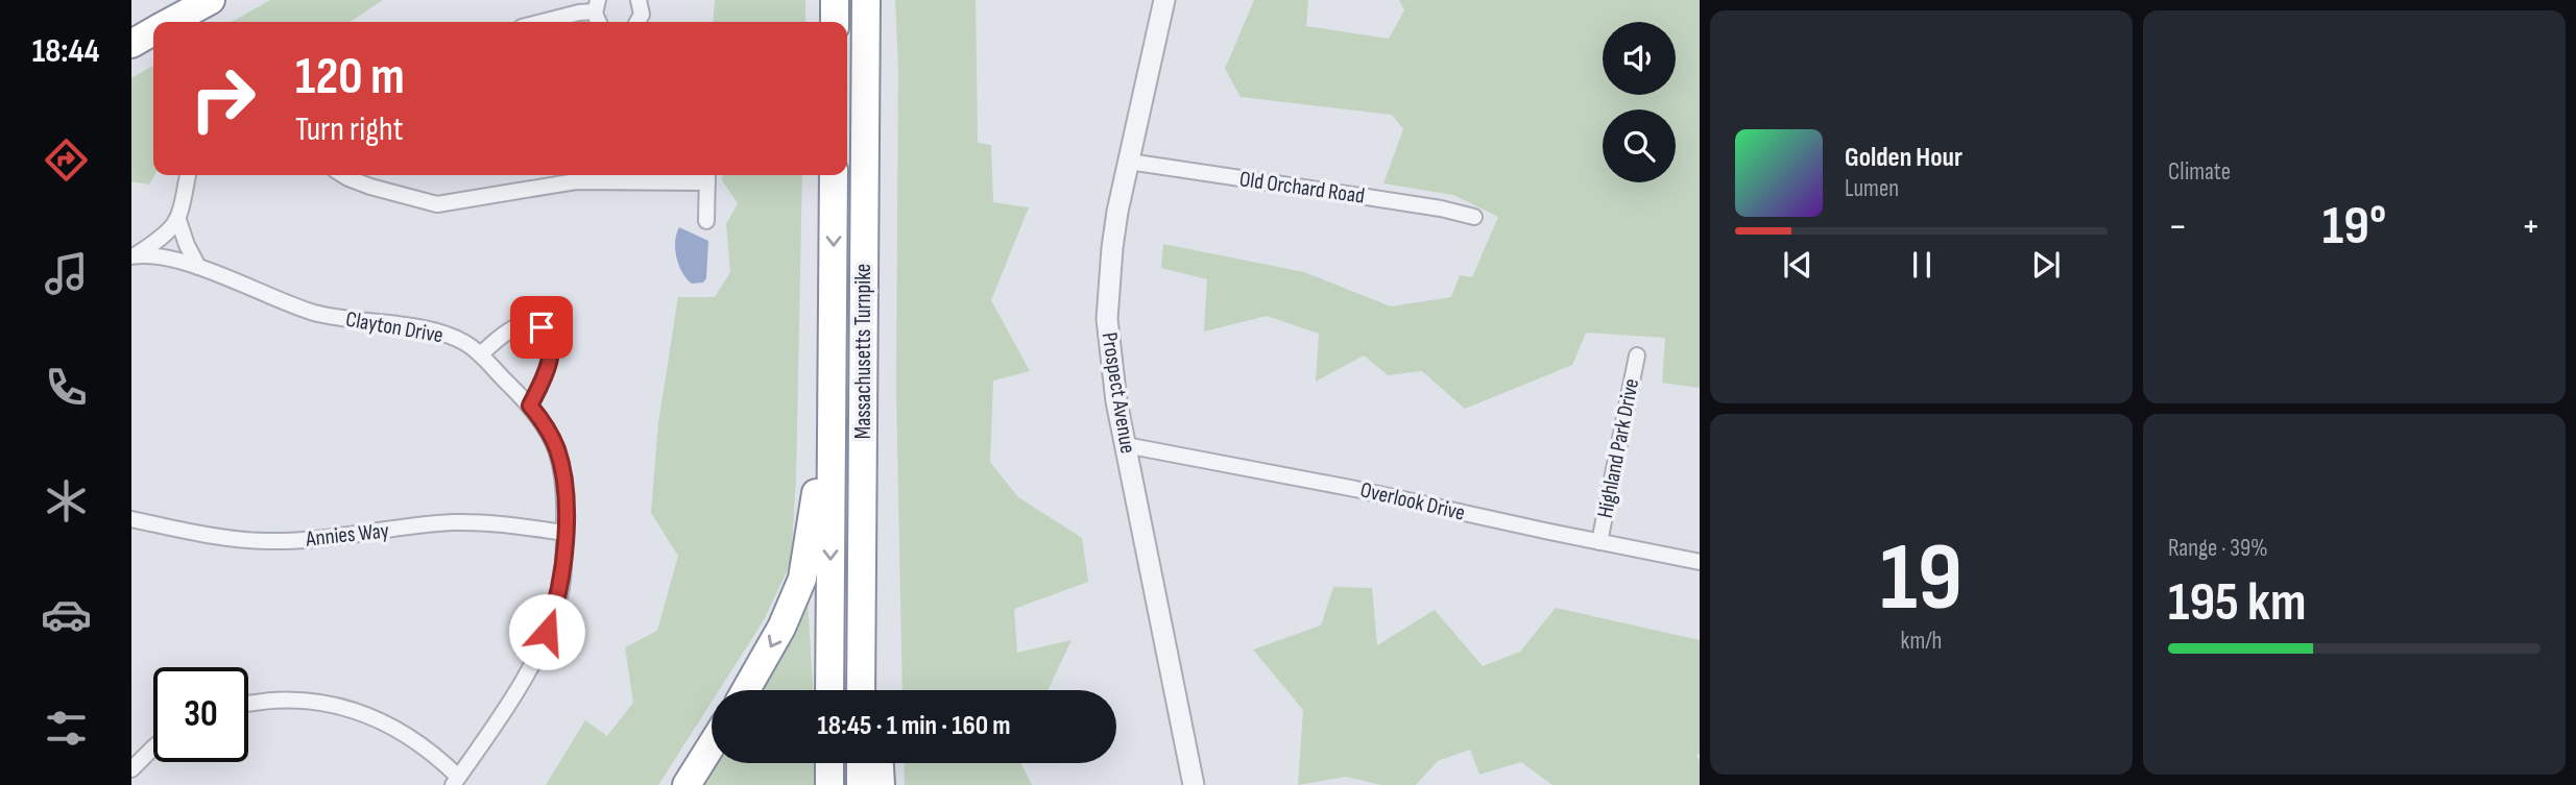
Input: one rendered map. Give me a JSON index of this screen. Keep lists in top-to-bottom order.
{
  "streets": {
    "highway": ["Massachusetts Turnpike"],
    "street": [
      "Old Orchard Road",
      "Clayton Drive",
      "Prospect Avenue",
      "Highland Park Drive",
      "Overlook Drive",
      "Annies Way"
    ]
  },
  "crossings": [
    ["Old Orchard Road", "Prospect Avenue"],
    ["Clayton Drive", "Annies Way"],
    ["Prospect Avenue", "Overlook Drive"],
    ["Highland Park Drive", "Overlook Drive"]
  ],
  "page": {
    "tabs": "18:44",
    "tile": [
      "Climate",
      ["19", "km/h"],
      ["Range · 39%", "195 km"]
    ],
    "turn": ["120 m", "Turn right"],
    "song": ["Golden Hour", "Lumen"],
    "heat": ["−", "19°", "+"],
    "limit": "30",
    "trip": "18:45 · 1 min · 160 m"
  }
}
